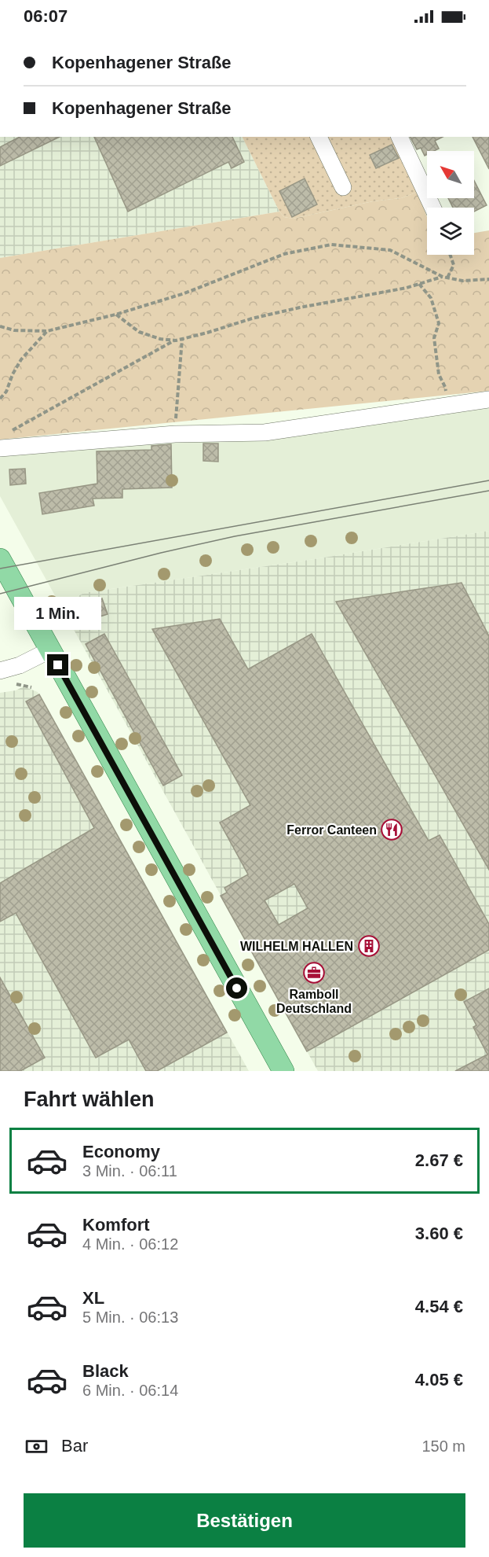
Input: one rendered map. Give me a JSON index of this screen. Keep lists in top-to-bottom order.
{
  "places": {
    "restaurant": ["Ferror Canteen"],
    "building": ["WILHELM HALLEN"],
    "office": ["Ramboll Deutschland"]
  },
  "north": "top left",
  "page": {
    "status": "06:07",
    "banner": ["Kopenhagener Straße", "Kopenhagener Straße"],
    "bubble": "1 Min.",
    "heading": "Fahrt wählen",
    "list": [
      {
        "name": "Economy",
        "note": "3 Min. · 06:11",
        "value": "2.67 €"
      },
      {
        "name": "Komfort",
        "note": "4 Min. · 06:12",
        "value": "3.60 €"
      },
      {
        "name": "XL",
        "note": "5 Min. · 06:13",
        "value": "4.54 €"
      },
      {
        "name": "Black",
        "note": "6 Min. · 06:14",
        "value": "4.05 €"
      }
    ],
    "pay": ["Bar", "150 m"],
    "buttons": "Bestätigen"
  }
}
